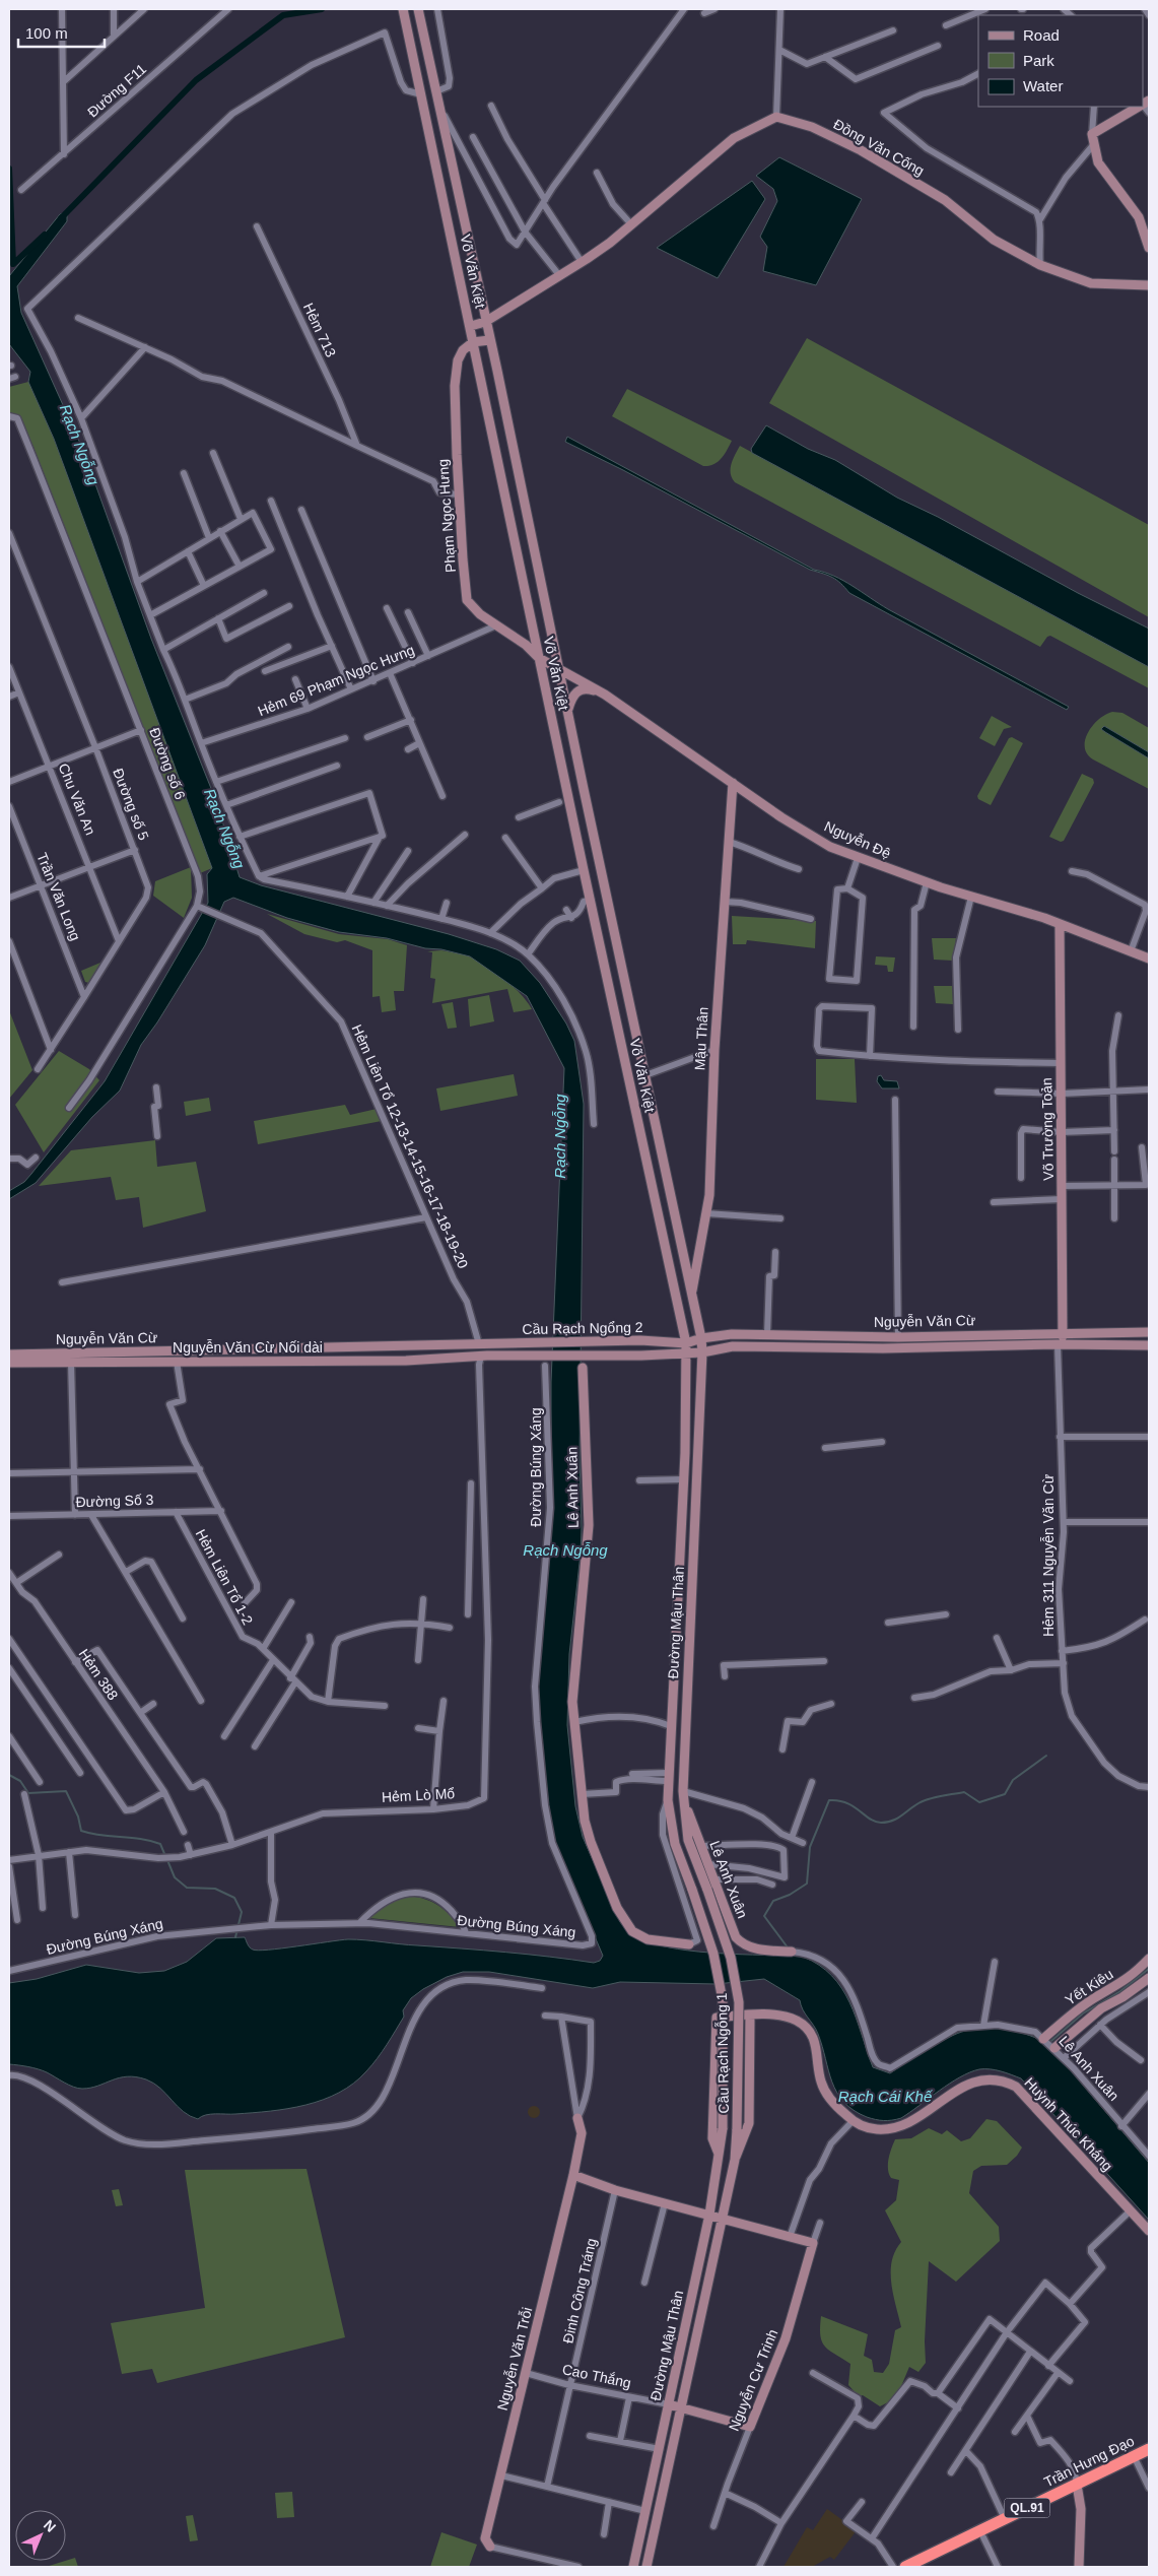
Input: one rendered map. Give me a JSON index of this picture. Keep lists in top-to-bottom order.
{
  "streets": {
    "highway": ["Trần Hưng Đạo", "QL.91"],
    "main road": [
      "Đồng Văn Cống",
      "Võ Văn Kiệt",
      "Phạm Ngọc Hưng",
      "Nguyễn Đệ",
      "Mậu Thân",
      "Võ Trường Toản",
      "Nguyễn Văn Cừ",
      "Cầu Rạch Ngổng 2",
      "Nguyễn Văn Cừ Nối dài",
      "Lê Anh Xuân",
      "Đường Mậu Thân",
      "Yết Kiêu",
      "Cầu Rạch Ngỗng 1",
      "Huỳnh Thúc Kháng",
      "Nguyễn Văn Trỗi",
      "Cao Thắng",
      "Nguyễn Cư Trinh"
    ],
    "street": [
      "Đường F11",
      "Hẻm 713",
      "Hẻm 69 Phạm Ngọc Hưng",
      "Đường số 6",
      "Chu Văn An",
      "Đường số 5",
      "Trần Văn Long",
      "Hẻm Liên Tổ 12-13-14-15-16-17-18-19-20",
      "Đường Búng Xáng",
      "Đường Số 3",
      "Hẻm 311 Nguyễn Văn Cừ",
      "Hẻm Liên Tổ 1-2",
      "Hẻm 388",
      "Hẻm Lò Mổ",
      "Đinh Công Tráng"
    ]
  },
  "crossings": [
    ["Võ Văn Kiệt", "Phạm Ngọc Hưng"],
    ["Võ Văn Kiệt", "Nguyễn Đệ"],
    ["Võ Văn Kiệt", "Mậu Thân"],
    ["Võ Văn Kiệt", "Nguyễn Văn Cừ"],
    ["Võ Văn Kiệt", "Cầu Rạch Ngổng 2"],
    ["Võ Văn Kiệt", "Đường Mậu Thân"],
    ["Phạm Ngọc Hưng", "Hẻm 69 Phạm Ngọc Hưng"],
    ["Phạm Ngọc Hưng", "Nguyễn Đệ"],
    ["Đường số 6", "Hẻm Liên Tổ 12-13-14-15-16-17-18-19-20"],
    ["Chu Văn An", "Đường số 5"],
    ["Đường số 5", "Trần Văn Long"],
    ["Nguyễn Đệ", "Mậu Thân"],
    ["Nguyễn Đệ", "Võ Trường Toản"],
    ["Võ Trường Toản", "Nguyễn Văn Cừ"],
    ["Võ Trường Toản", "Hẻm 311 Nguyễn Văn Cừ"],
    ["Hẻm Liên Tổ 12-13-14-15-16-17-18-19-20", "Nguyễn Văn Cừ"],
    ["Hẻm Liên Tổ 12-13-14-15-16-17-18-19-20", "Cầu Rạch Ngổng 2"],
    ["Nguyễn Văn Cừ", "Cầu Rạch Ngổng 2"],
    ["Nguyễn Văn Cừ", "Hẻm 311 Nguyễn Văn Cừ"],
    ["Nguyễn Văn Cừ", "Đường Mậu Thân"],
    ["Cầu Rạch Ngổng 2", "Nguyễn Văn Cừ Nối dài"],
    ["Cầu Rạch Ngổng 2", "Đường Mậu Thân"],
    ["Cầu Rạch Ngổng 2", "Hẻm Lò Mổ"],
    ["Nguyễn Văn Cừ Nối dài", "Hẻm Lò Mổ"],
    ["Lê Anh Xuân", "Đường Mậu Thân"],
    ["Lê Anh Xuân", "Yết Kiêu"],
    ["Đường Số 3", "Hẻm Liên Tổ 1-2"],
    ["Đường Mậu Thân", "Cầu Rạch Ngỗng 1"],
    ["Đường Mậu Thân", "Huỳnh Thúc Kháng"],
    ["Đường Mậu Thân", "Cao Thắng"],
    ["Đinh Công Tráng", "Cao Thắng"],
    ["Nguyễn Văn Trỗi", "Cao Thắng"],
    ["Cao Thắng", "Nguyễn Cư Trinh"]
  ],
  "water": ["Rạch Ngỗng", "Rạch Cái Khế"],
  "legend": ["Road", "Park", "Water"],
  "scale_bar": "100 m",
  "north": "top right"
}
